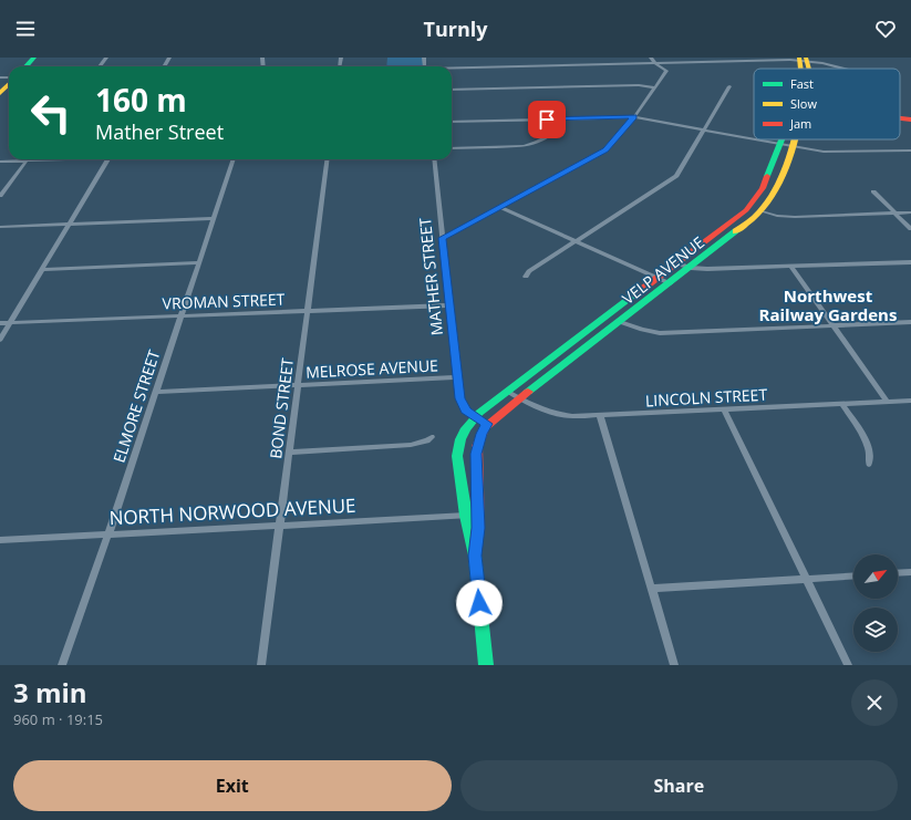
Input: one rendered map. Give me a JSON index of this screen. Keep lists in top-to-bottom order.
{
  "streets": {
    "main road": ["VELP AVENUE"],
    "street": [
      "MATHER STREET",
      "VROMAN STREET",
      "MELROSE AVENUE",
      "LINCOLN STREET",
      "ELMORE STREET",
      "BOND STREET",
      "NORTH NORWOOD AVENUE"
    ]
  },
  "crossings": [
    ["VELP AVENUE", "MATHER STREET"],
    ["VELP AVENUE", "LINCOLN STREET"],
    ["MATHER STREET", "VROMAN STREET"],
    ["MATHER STREET", "MELROSE AVENUE"],
    ["VROMAN STREET", "ELMORE STREET"],
    ["VROMAN STREET", "BOND STREET"],
    ["MELROSE AVENUE", "ELMORE STREET"],
    ["MELROSE AVENUE", "BOND STREET"],
    ["ELMORE STREET", "NORTH NORWOOD AVENUE"],
    ["BOND STREET", "NORTH NORWOOD AVENUE"]
  ],
  "districts": ["Northwest Railway Gardens"],
  "legend": ["Fast", "Slow", "Jam"],
  "north": "top right",
  "page": {
    "header": "Turnly",
    "turn": ["160 m", "Mather Street"],
    "heading": ["3 min", "960 m · 19:15"],
    "buttons": ["Exit", "Share"]
  }
}
